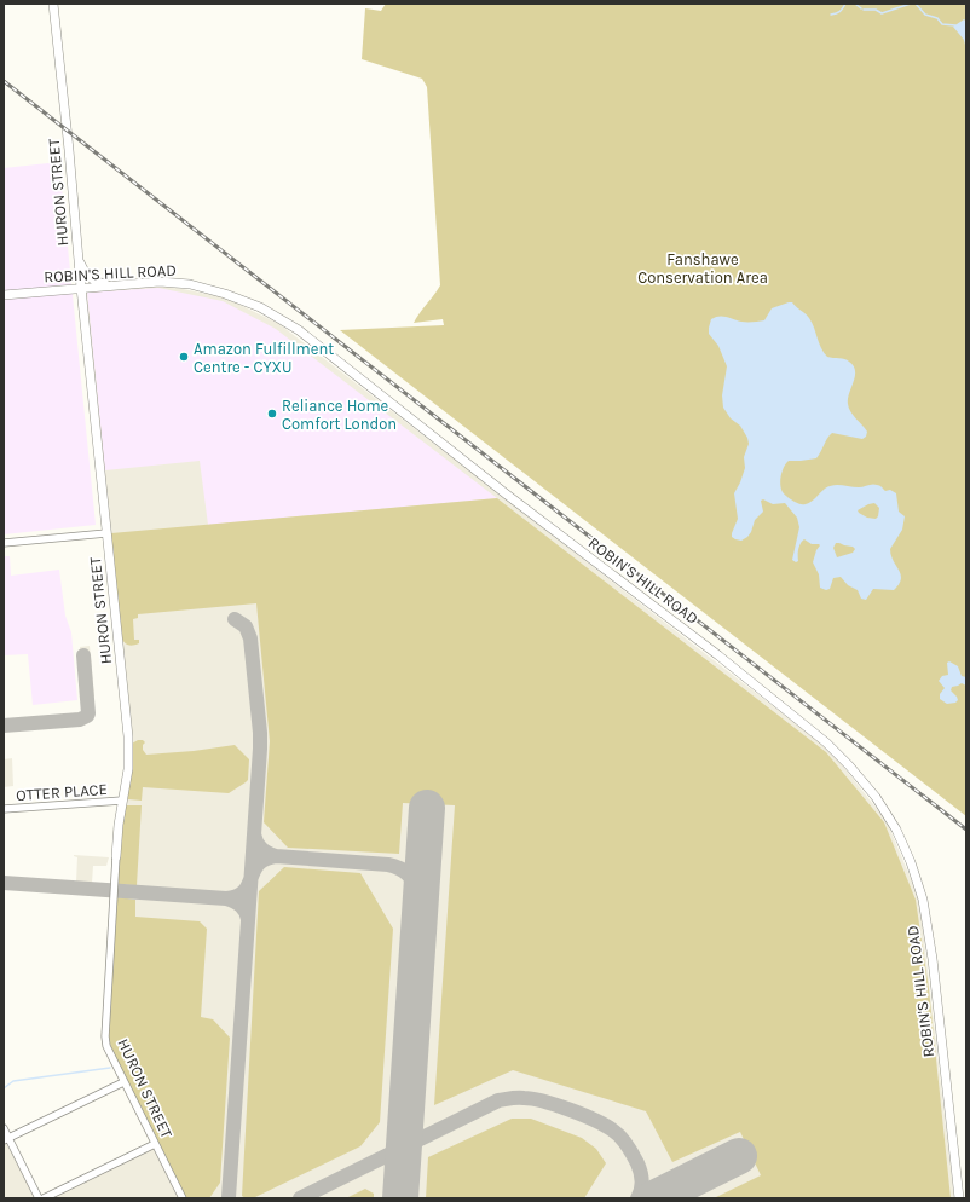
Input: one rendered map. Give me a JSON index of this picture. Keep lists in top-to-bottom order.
{
  "streets": {
    "main road": ["HURON STREET", "ROBIN'S HILL ROAD"],
    "street": ["OTTER PLACE"]
  },
  "crossings": [
    ["HURON STREET", "ROBIN'S HILL ROAD"],
    ["HURON STREET", "OTTER PLACE"]
  ],
  "parks": ["Fanshawe Conservation Area"],
  "places": ["Amazon Fulfillment Centre - CYXU", "Reliance Home Comfort London"]
}
